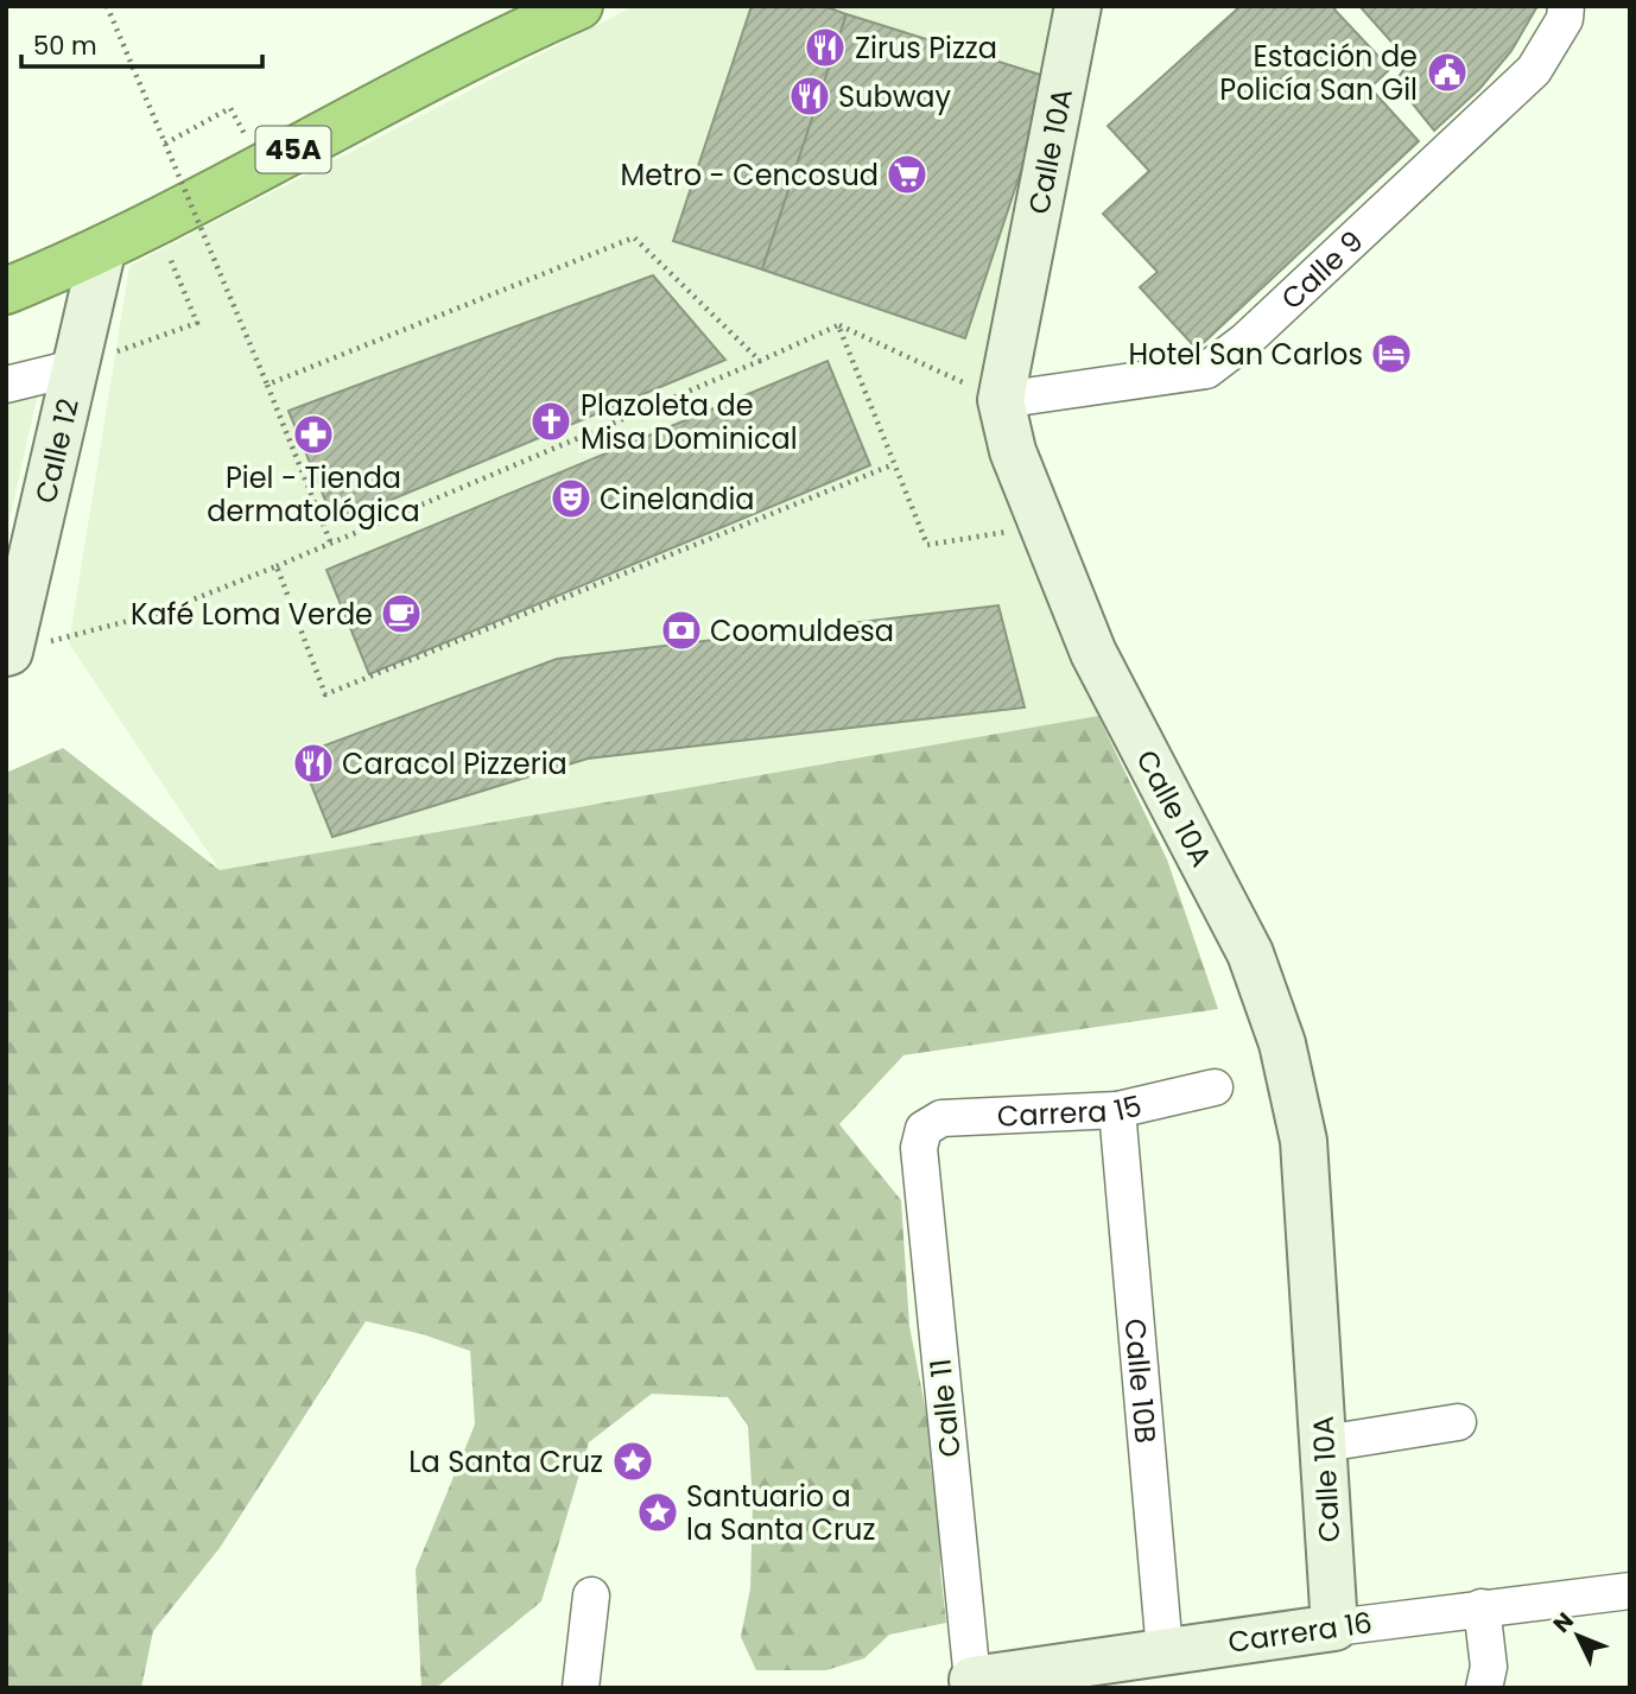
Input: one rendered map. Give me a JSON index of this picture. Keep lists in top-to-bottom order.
{
  "streets": {
    "highway": ["45A"],
    "street": [
      "Calle 10A",
      "Calle 9",
      "Calle 12",
      "Carrera 15",
      "Calle 10B",
      "Calle 11",
      "Carrera 16"
    ]
  },
  "crossings": [
    ["45A", "Calle 12"],
    ["Calle 10A", "Calle 9"],
    ["Calle 10A", "Carrera 16"],
    ["Carrera 15", "Calle 10B"],
    ["Carrera 15", "Calle 11"],
    ["Calle 10B", "Carrera 16"],
    ["Calle 11", "Carrera 16"]
  ],
  "places": {
    "restaurant": ["Zirus Pizza", "Subway", "Caracol Pizzeria"],
    "public building": ["Estación de Policía San Gil"],
    "supermarket": ["Metro - Cencosud"],
    "hotel": ["Hotel San Carlos"],
    "church": ["Plazoleta de Misa Dominical"],
    "pharmacy": ["Piel - Tienda dermatológica"],
    "theatre": ["Cinelandia"],
    "cafe": ["Kafé Loma Verde"],
    "bank": ["Coomuldesa"],
    "place": ["La Santa Cruz", "Santuario a la Santa Cruz"]
  },
  "scale_bar": "50 m",
  "north": "top left"
}
